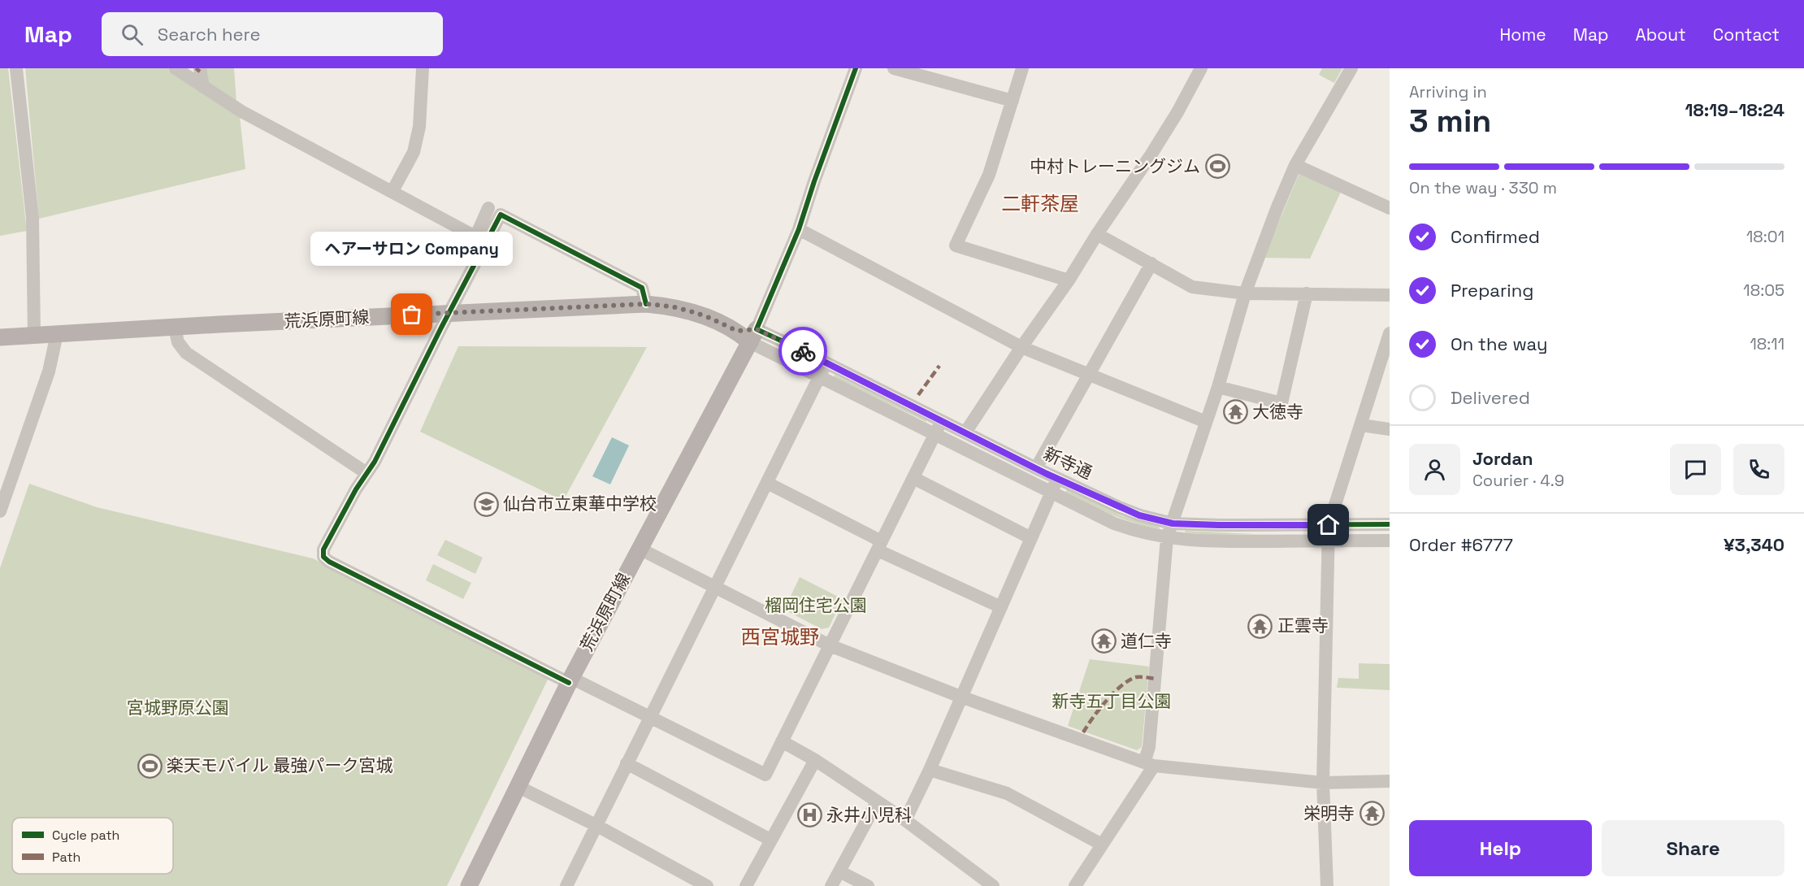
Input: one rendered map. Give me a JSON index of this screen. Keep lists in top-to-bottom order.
{
  "streets": {
    "main road": ["荒浜原町線"],
    "street": ["新寺通"]
  },
  "crossings": [
    ["荒浜原町線", "新寺通"]
  ],
  "districts": ["二軒茶屋", "西宮城野"],
  "parks": ["榴岡住宅公園", "新寺五丁目公園", "宮城野原公園"],
  "places": {
    "sports": ["中村トレーニングジム", "楽天モバイル 最強パーク宮城"],
    "other": ["ヘアーサロン Company"],
    "temple": [
      "大徳寺",
      "正雲寺",
      "道仁寺",
      "栄明寺"
    ],
    "school or university": ["仙台市立東華中学校"],
    "hospital": ["永井小児科"]
  },
  "legend": ["Cycle path", "Path"],
  "page": {
    "header": "Map",
    "search": "Search here",
    "nav": [
      "Home",
      "Map",
      "About",
      "Contact"
    ],
    "heading": ["3 min", "Arriving in", "18:19–18:24"],
    "panel": [
      "Jordan",
      "Courier · 4.9",
      "Order #6777",
      "¥3,340"
    ],
    "bar": "On the way · 330 m",
    "list": [
      ["Confirmed", "18:01"],
      ["Preparing", "18:05"],
      ["On the way", "18:11"],
      "Delivered"
    ],
    "bubble": "ヘアーサロン Company",
    "buttons": ["Help", "Share"]
  }
}
